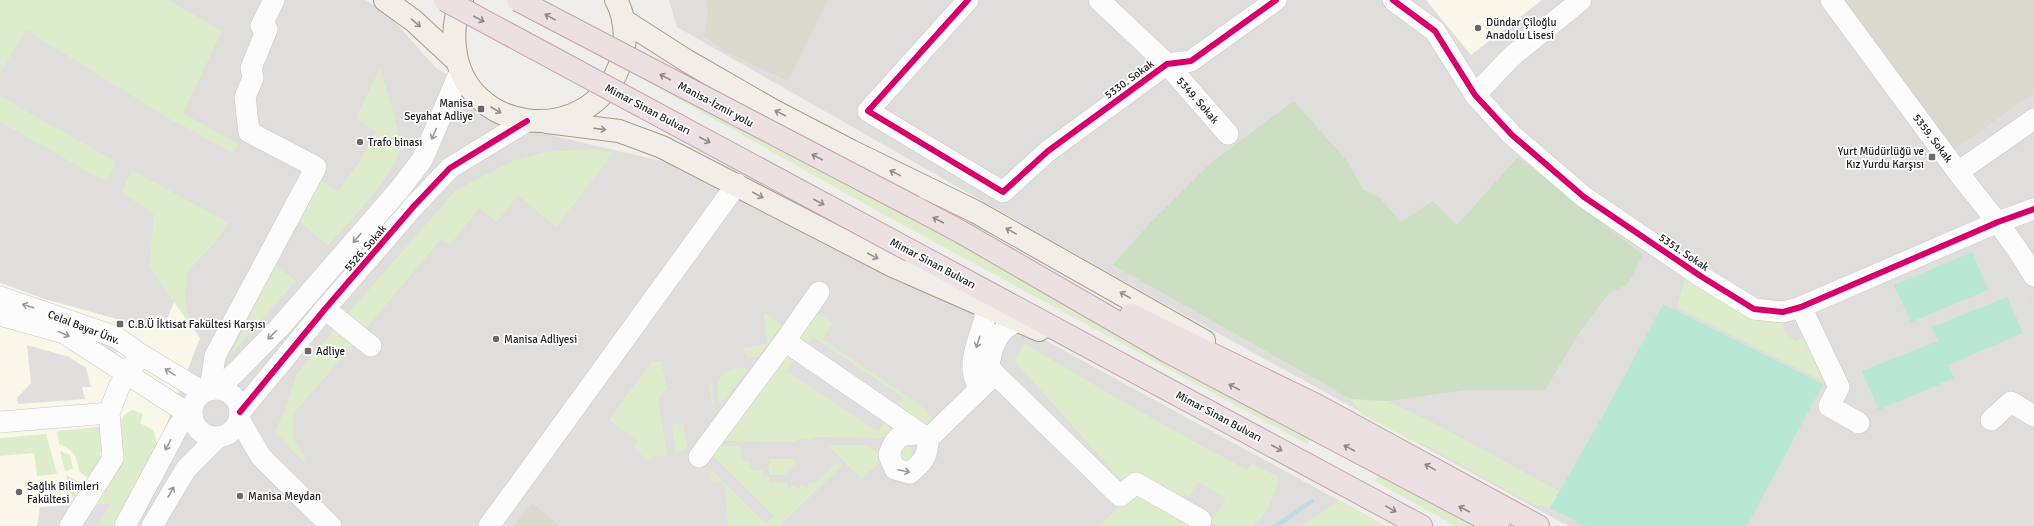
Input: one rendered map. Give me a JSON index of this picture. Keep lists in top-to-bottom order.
{
  "streets": {
    "highway": ["Manisa-İzmir yolu", "Mimar Sinan Bulvarı"],
    "street": [
      "5330. Sokak",
      "5349. Sokak",
      "5359. Sokak",
      "5526. Sokak",
      "5351. Sokak",
      "Celal Bayar Ünv."
    ]
  },
  "crossings": [
    ["5330. Sokak", "5349. Sokak"],
    ["5359. Sokak", "5351. Sokak"],
    ["5526. Sokak", "Celal Bayar Ünv."]
  ],
  "one_way": ["Manisa-İzmir yolu"],
  "places": {
    "other": [
      "Dündar Çiloğlu Anadolu Lisesi",
      "Trafo binası",
      "Manisa Adliyesi",
      "Sağlık Bilimleri Fakültesi",
      "Manisa Meydan"
    ],
    "transit": [
      "Manisa Seyahat Adliye",
      "Yurt Müdürlüğü ve Kız Yurdu Karşısı",
      "C.B.Ü İktisat Fakültesi Karşısı",
      "Adliye"
    ]
  }
}
